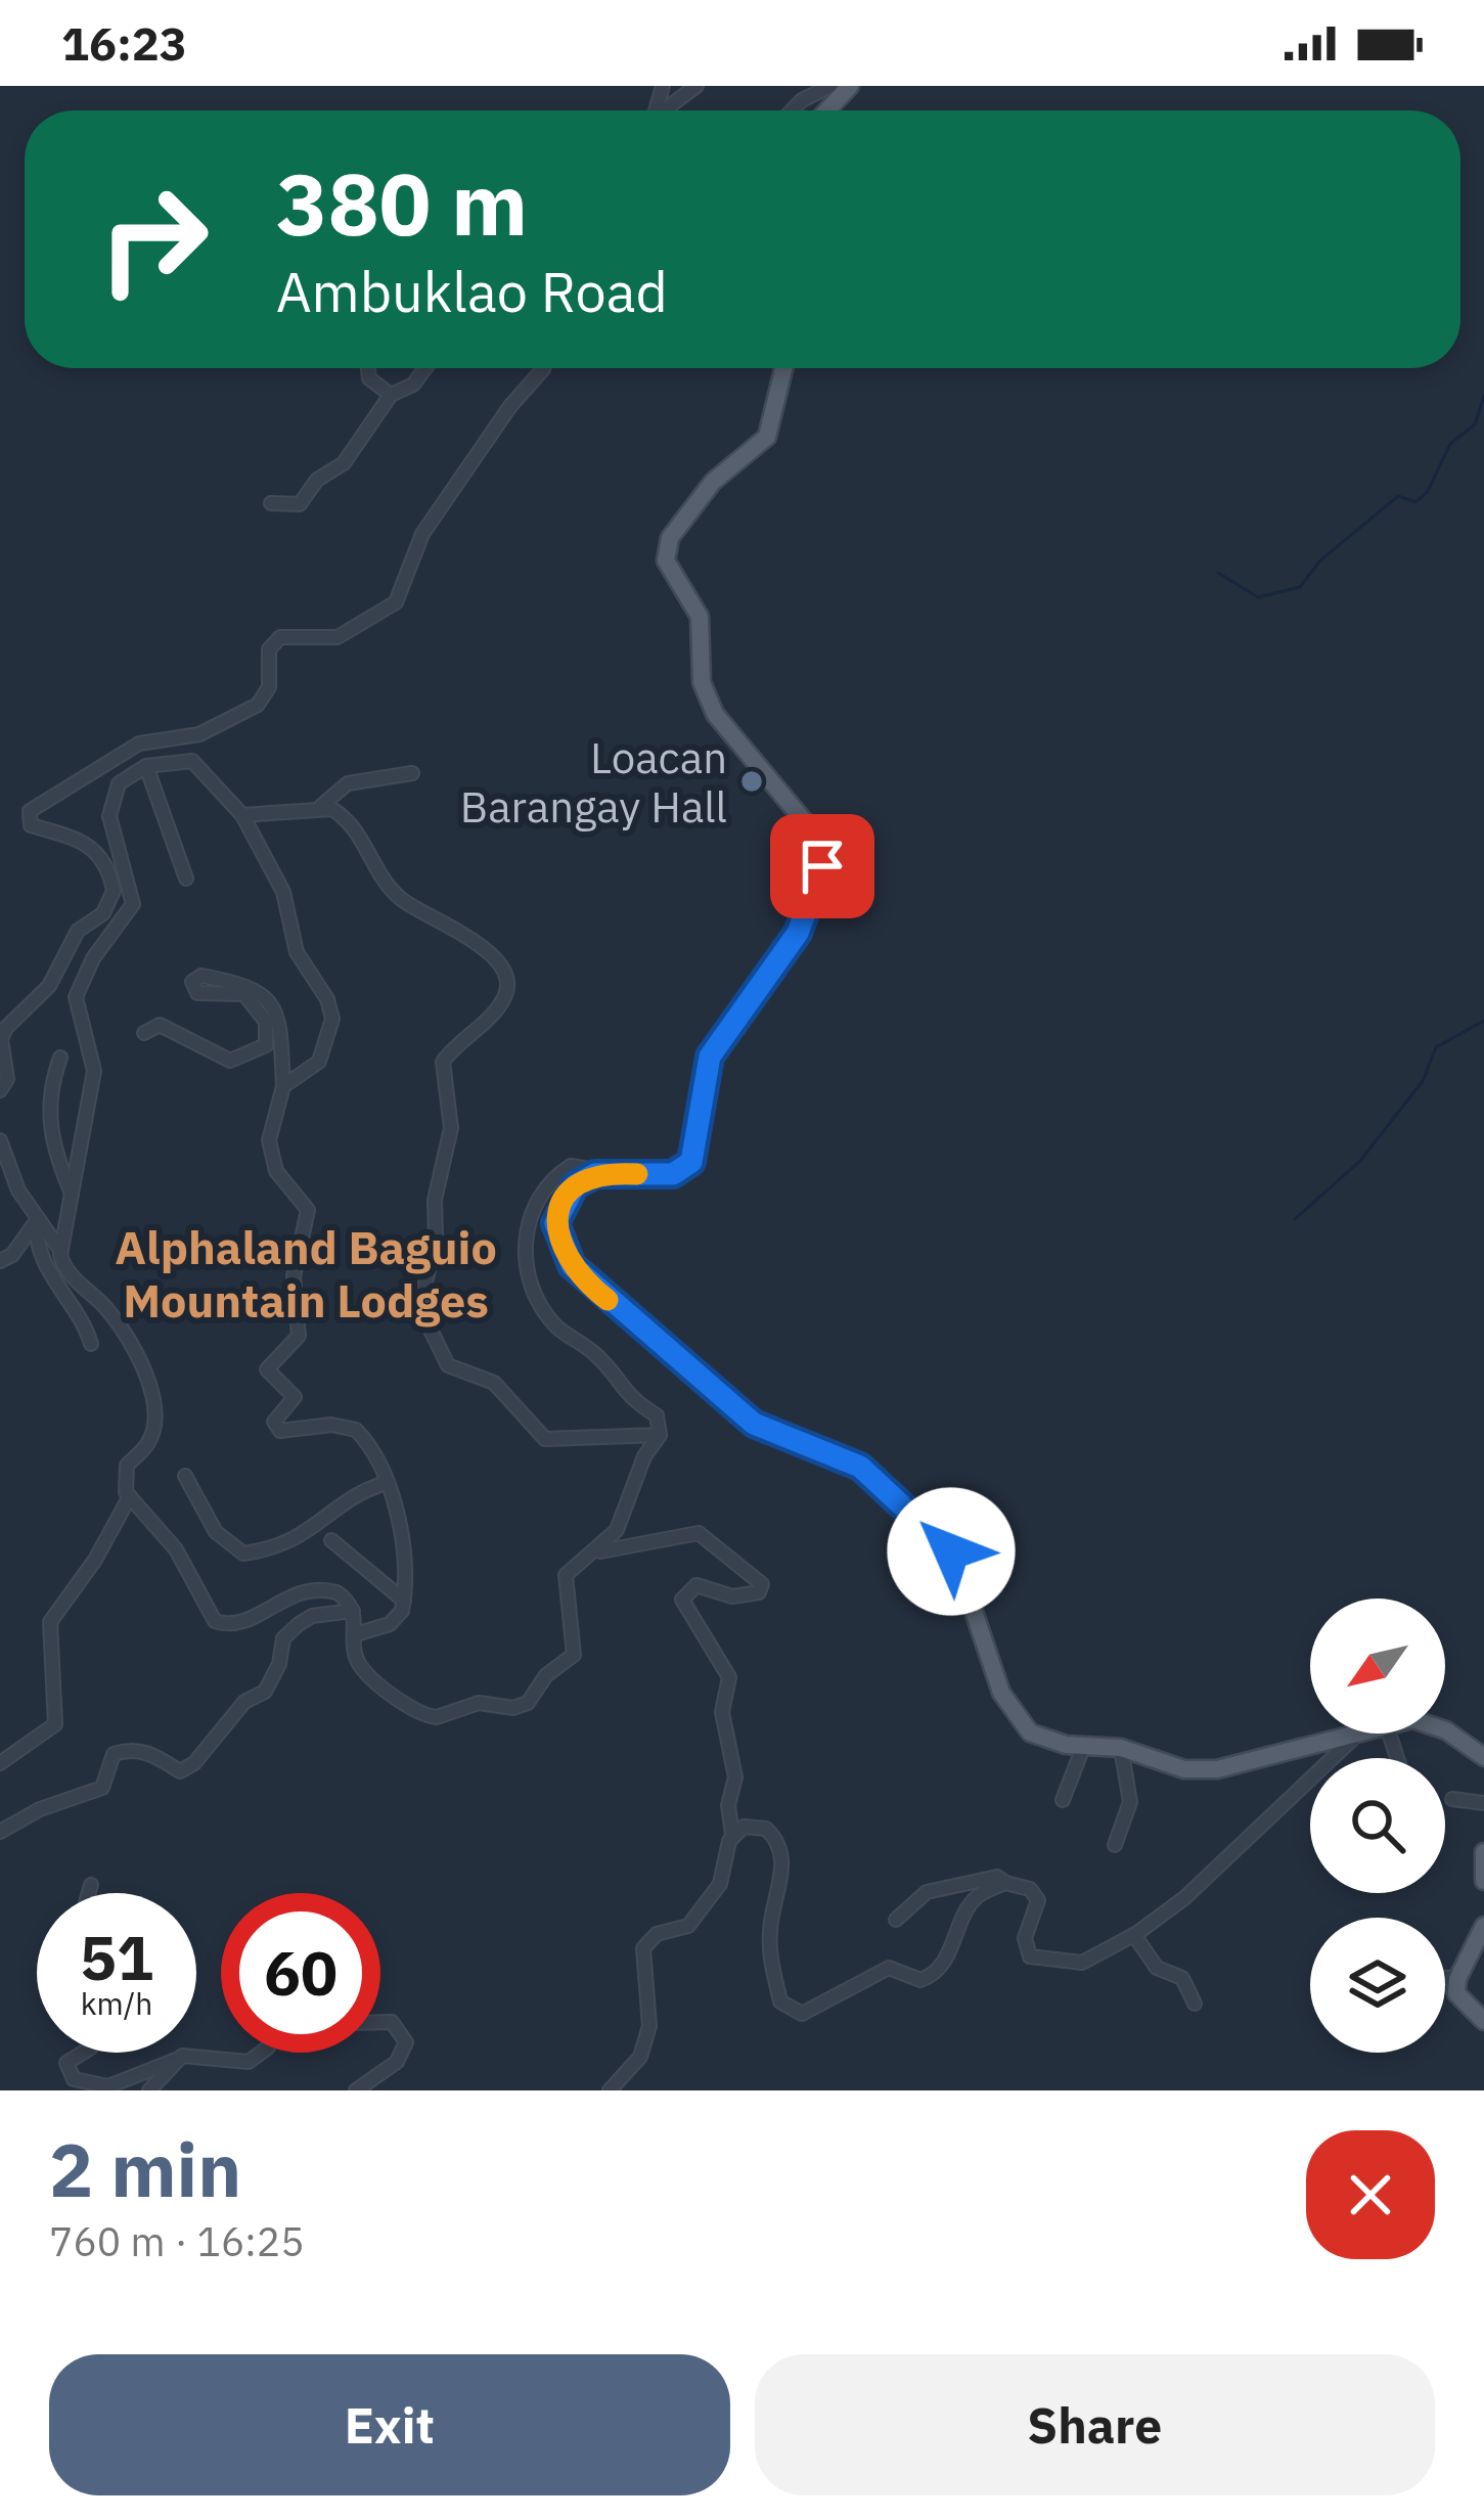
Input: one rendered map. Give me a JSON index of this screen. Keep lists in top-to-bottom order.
{
  "districts": ["Alphaland Baguio Mountain Lodges"],
  "places": ["Loacan Barangay Hall"],
  "north": "bottom left",
  "page": {
    "status": "16:23",
    "turn": ["380 m", "Ambuklao Road"],
    "speed": "51 km/h",
    "limit": "60",
    "heading": ["2 min", "760 m · 16:25"],
    "buttons": ["Exit", "Share"]
  }
}
